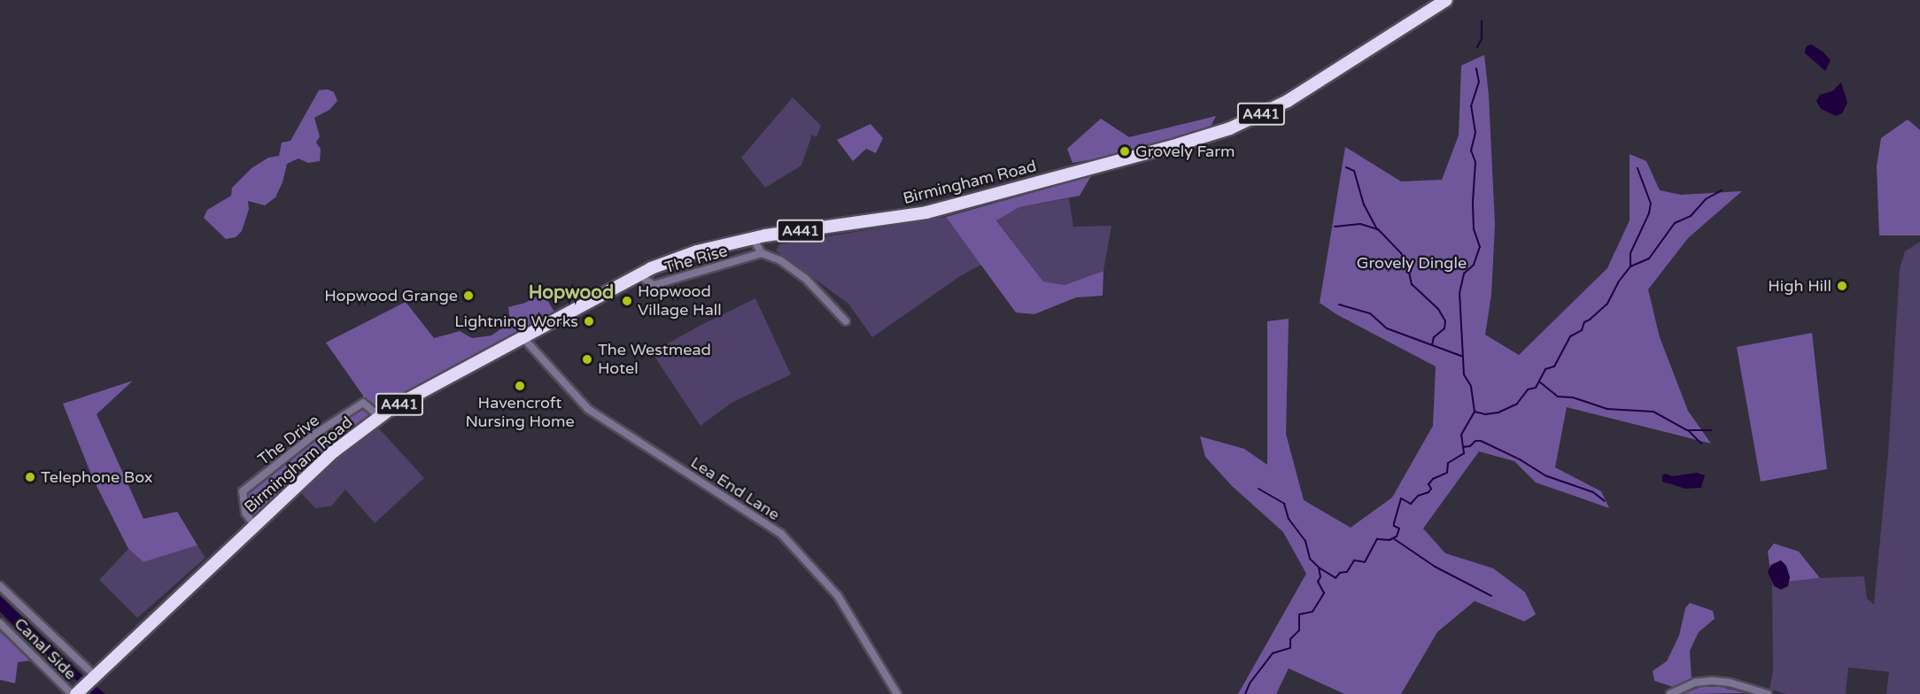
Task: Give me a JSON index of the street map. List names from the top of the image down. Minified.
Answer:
{"streets":{"highway":["A441","Birmingham Road"],"street":["The Rise","The Drive","Lea End Lane","Canal Side"]},"crossings":[["A441","Birmingham Road"],["A441","Canal Side"],["Birmingham Road","The Rise"],["Birmingham Road","The Drive"],["Birmingham Road","Lea End Lane"]],"districts":["Hopwood"],"parks":["Grovely Dingle"],"places":["Grovely Farm","High Hill","Hopwood Grange","Hopwood Village Hall","Lightning Works","The Westmead Hotel","Havencroft Nursing Home","Telephone Box"]}
